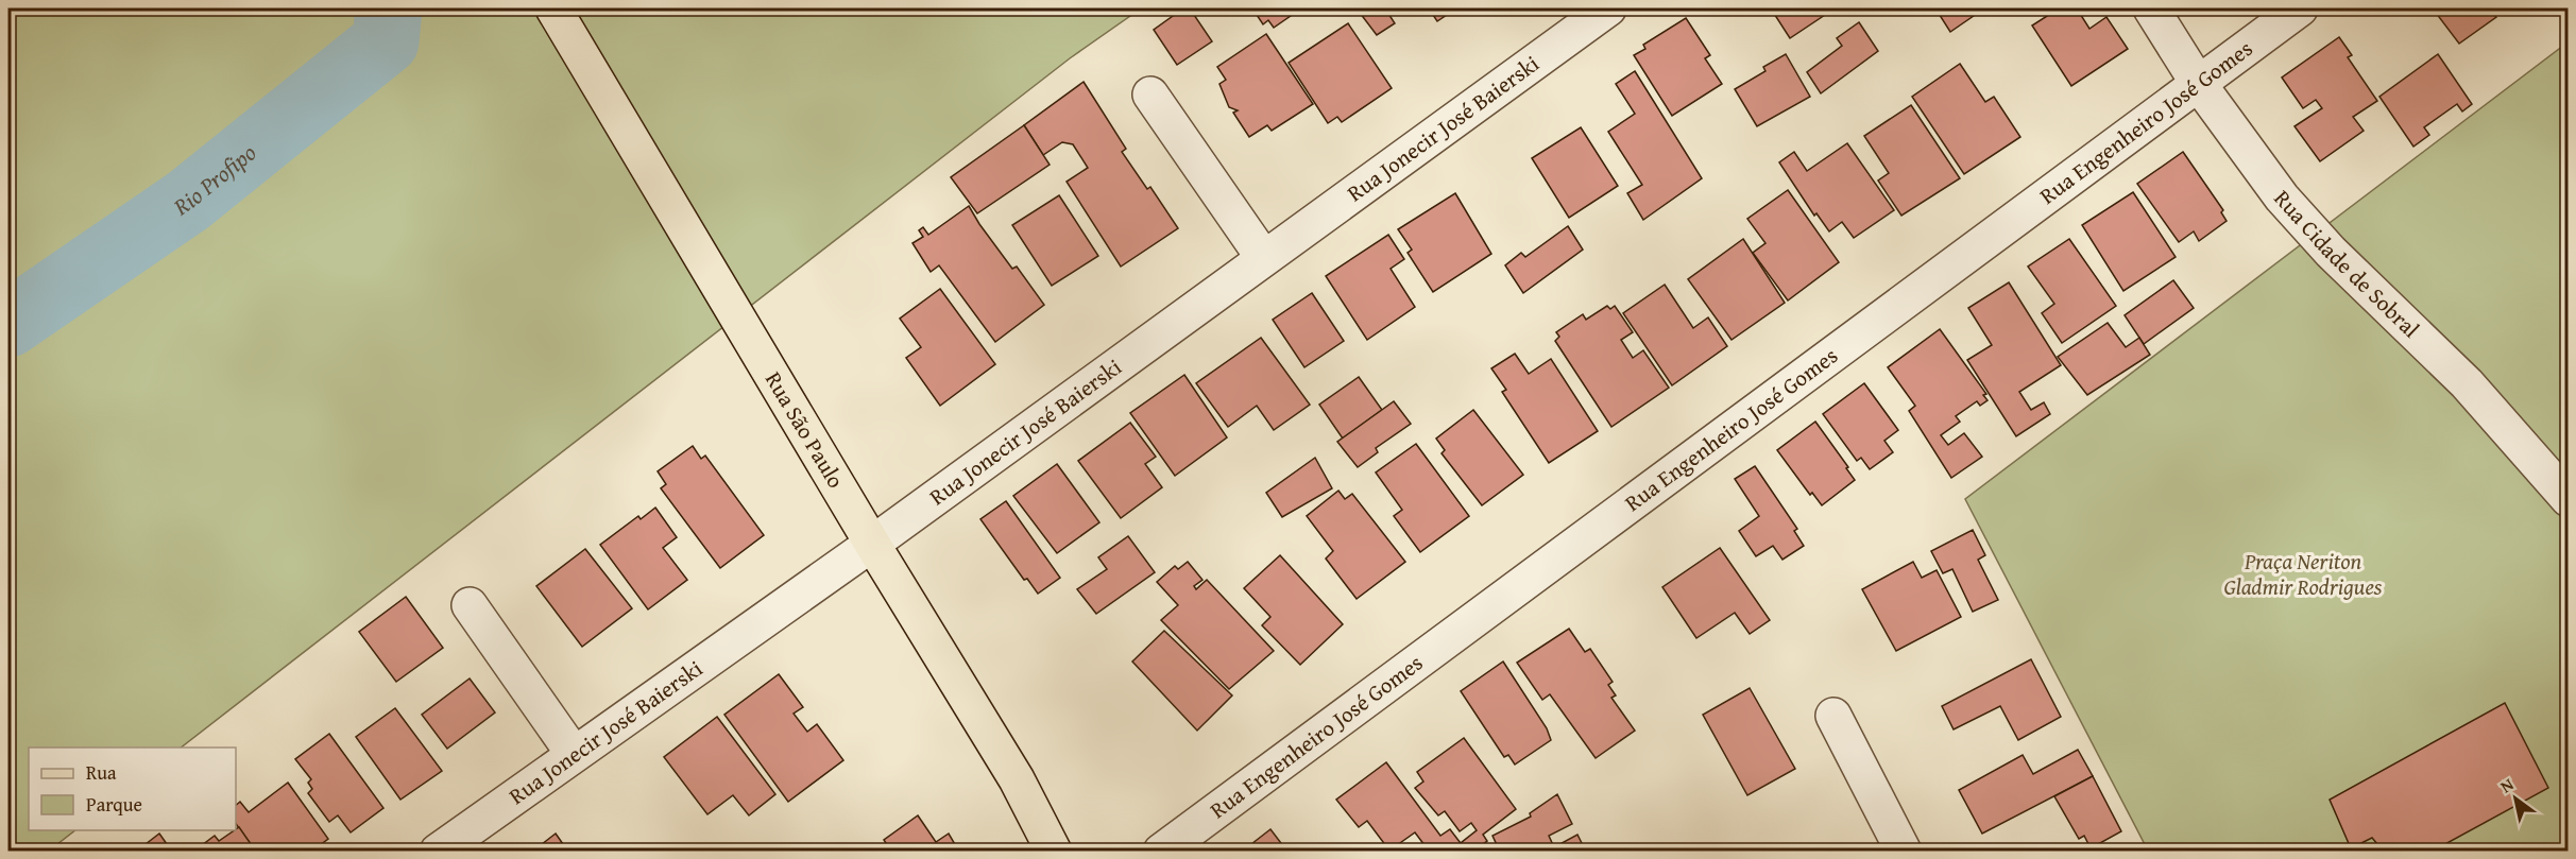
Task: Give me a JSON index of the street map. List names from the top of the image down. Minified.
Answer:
{"streets":{"main road":["Rua São Paulo"],"street":["Rua Engenheiro José Gomes","Rua Jonecir José Baierski","Rua Cidade de Sobral"]},"crossings":[["Rua Engenheiro José Gomes","Rua Cidade de Sobral"],["Rua Jonecir José Baierski","Rua São Paulo"]],"water":["Rio Profipo"],"parks":["Praça Neriton Gladmir Rodrigues"],"legend":["Rua","Parque"],"north":"top left"}
